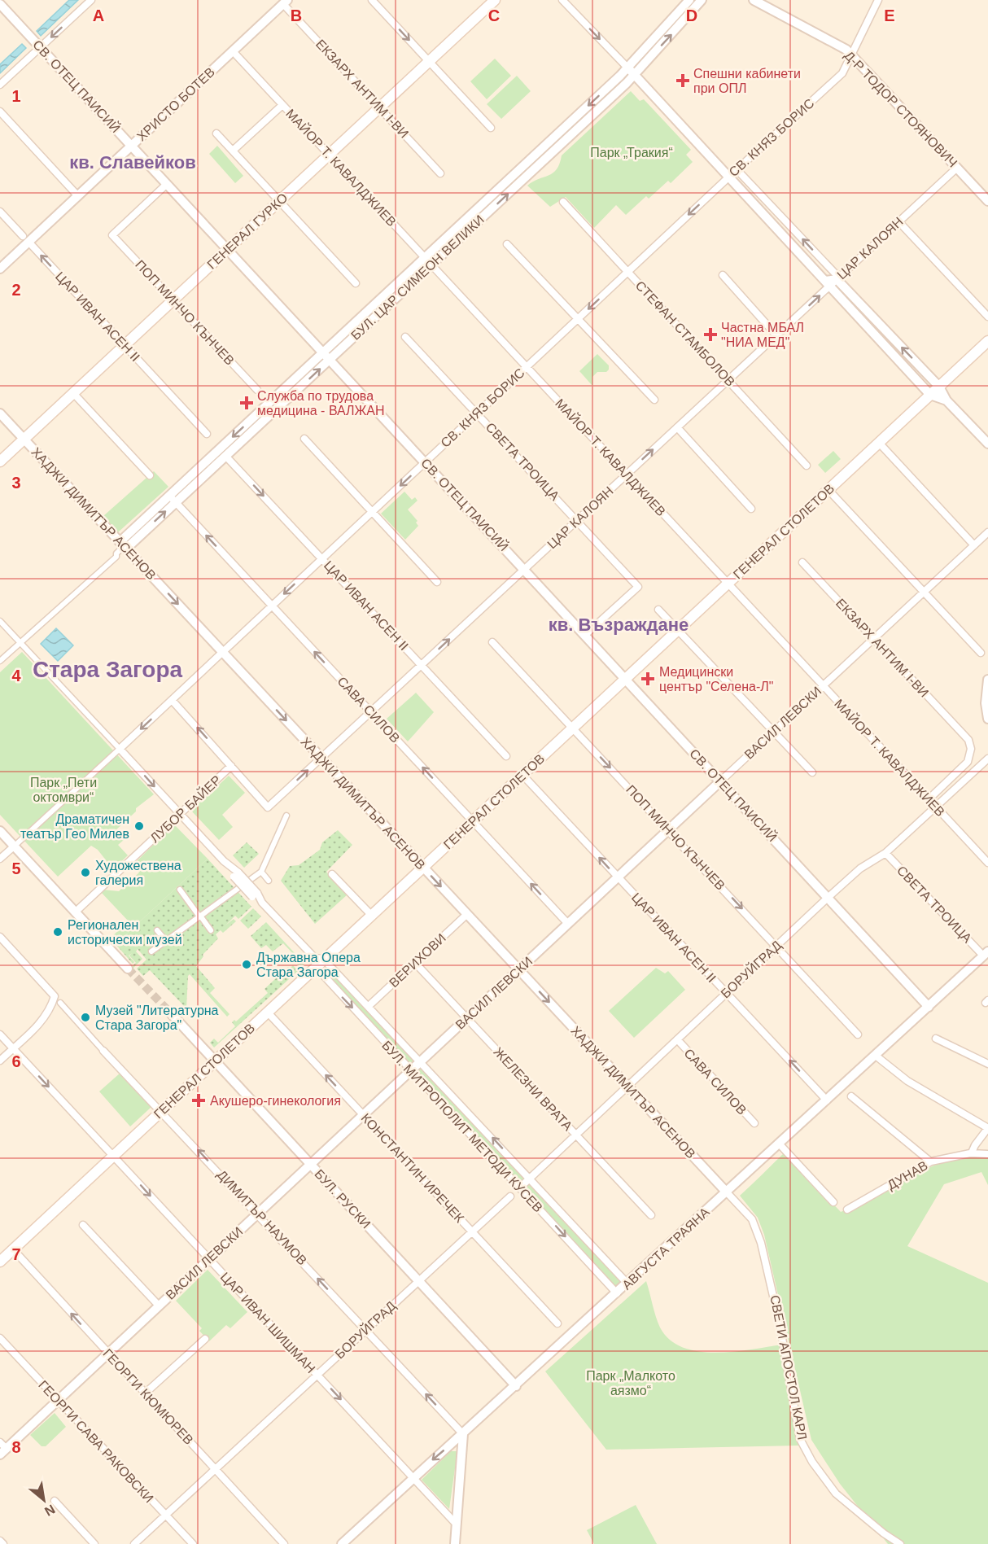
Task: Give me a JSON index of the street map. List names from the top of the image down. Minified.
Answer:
{"streets":{"main road":["ГЕНЕРАЛ ГУРКО","ГЕНЕРАЛ СТОЛЕТОВ"],"street":["СВ. ОТЕЦ ПАИСИЙ","ЕКЗАРХ АНТИМ I-ВИ","ХРИСТО БОТЕВ","Д-Р ТОДОР СТОЯНОВИЧ","СВ. КНЯЗ БОРИС","МАЙОР Т. КАВАЛДЖИЕВ","ЦАР КАЛОЯН","БУЛ. ЦАР СИМЕОН ВЕЛИКИ","ПОП МИНЧО КЪНЧЕВ","ЦАР ИВАН АСЕН II","СТЕФАН СТАМБОЛОВ","СВЕТА ТРОИЦА","ХАДЖИ ДИМИТЪР АСЕНОВ","САВА СИЛОВ","ВАСИЛ ЛЕВСКИ","ЛУБОР БАЙЕР","ВЕРИХОВИ","БОРУЙГРАД","ЖЕЛЕЗНИ ВРАТА","БУЛ. МИТРОПОЛИТ МЕТОДИ КУСЕВ","КОНСТАНТИН ИРЕЧЕК","ДУНАВ","БУЛ. РУСКИ","ДИМИТЪР НАУМОВ","АВГУСТА ТРАЯНА","ЦАР ИВАН ШИШМАН","СВЕТИ АПОСТОЛ КАРЛ","ГЕОРГИ КЮМЮРЕВ","ГЕОРГИ САВА РАКОВСКИ"]},"crossings":[["СВ. ОТЕЦ ПАИСИЙ","ХРИСТО БОТЕВ"],["СВ. ОТЕЦ ПАИСИЙ","СВ. КНЯЗ БОРИС"],["СВ. ОТЕЦ ПАИСИЙ","ГЕНЕРАЛ ГУРКО"],["СВ. ОТЕЦ ПАИСИЙ","ЦАР КАЛОЯН"],["СВ. ОТЕЦ ПАИСИЙ","БУЛ. ЦАР СИМЕОН ВЕЛИКИ"],["СВ. ОТЕЦ ПАИСИЙ","ПОП МИНЧО КЪНЧЕВ"],["СВ. ОТЕЦ ПАИСИЙ","СВЕТА ТРОИЦА"],["СВ. ОТЕЦ ПАИСИЙ","ГЕНЕРАЛ СТОЛЕТОВ"],["СВ. ОТЕЦ ПАИСИЙ","ВАСИЛ ЛЕВСКИ"],["СВ. ОТЕЦ ПАИСИЙ","БОРУЙГРАД"],["СВ. ОТЕЦ ПАИСИЙ","АВГУСТА ТРАЯНА"],["ЕКЗАРХ АНТИМ I-ВИ","ХРИСТО БОТЕВ"],["ЕКЗАРХ АНТИМ I-ВИ","МАЙОР Т. КАВАЛДЖИЕВ"],["ЕКЗАРХ АНТИМ I-ВИ","ГЕНЕРАЛ ГУРКО"],["ЕКЗАРХ АНТИМ I-ВИ","ВАСИЛ ЛЕВСКИ"],["ХРИСТО БОТЕВ","МАЙОР Т. КАВАЛДЖИЕВ"],["ХРИСТО БОТЕВ","ЦАР ИВАН АСЕН II"],["Д-Р ТОДОР СТОЯНОВИЧ","СВ. КНЯЗ БОРИС"],["Д-Р ТОДОР СТОЯНОВИЧ","ЦАР КАЛОЯН"],["СВ. КНЯЗ БОРИС","МАЙОР Т. КАВАЛДЖИЕВ"],["СВ. КНЯЗ БОРИС","ЦАР ИВАН АСЕН II"],["СВ. КНЯЗ БОРИС","СТЕФАН СТАМБОЛОВ"],["СВ. КНЯЗ БОРИС","СВЕТА ТРОИЦА"],["СВ. КНЯЗ БОРИС","ХАДЖИ ДИМИТЪР АСЕНОВ"],["СВ. КНЯЗ БОРИС","САВА СИЛОВ"],["СВ. КНЯЗ БОРИС","БУЛ. МИТРОПОЛИТ МЕТОДИ КУСЕВ"],["МАЙОР Т. КАВАЛДЖИЕВ","ГЕНЕРАЛ ГУРКО"],["МАЙОР Т. КАВАЛДЖИЕВ","ЦАР КАЛОЯН"],["МАЙОР Т. КАВАЛДЖИЕВ","БУЛ. ЦАР СИМЕОН ВЕЛИКИ"],["МАЙОР Т. КАВАЛДЖИЕВ","ГЕНЕРАЛ СТОЛЕТОВ"],["МАЙОР Т. КАВАЛДЖИЕВ","ВАСИЛ ЛЕВСКИ"],["МАЙОР Т. КАВАЛДЖИЕВ","БОРУЙГРАД"],["ГЕНЕРАЛ ГУРКО","ПОП МИНЧО КЪНЧЕВ"],["ГЕНЕРАЛ ГУРКО","ЦАР ИВАН АСЕН II"],["ГЕНЕРАЛ ГУРКО","ХАДЖИ ДИМИТЪР АСЕНОВ"],["ЦАР КАЛОЯН","ЦАР ИВАН АСЕН II"],["ЦАР КАЛОЯН","СТЕФАН СТАМБОЛОВ"],["ЦАР КАЛОЯН","СВЕТА ТРОИЦА"],["ЦАР КАЛОЯН","ХАДЖИ ДИМИТЪР АСЕНОВ"],["ЦАР КАЛОЯН","САВА СИЛОВ"],["ЦАР КАЛОЯН","ЛУБОР БАЙЕР"],["БУЛ. ЦАР СИМЕОН ВЕЛИКИ","ЦАР ИВАН АСЕН II"],["БУЛ. ЦАР СИМЕОН ВЕЛИКИ","ХАДЖИ ДИМИТЪР АСЕНОВ"],["БУЛ. ЦАР СИМЕОН ВЕЛИКИ","САВА СИЛОВ"],["БУЛ. ЦАР СИМЕОН ВЕЛИКИ","БУЛ. МИТРОПОЛИТ МЕТОДИ КУСЕВ"],["ПОП МИНЧО КЪНЧЕВ","ГЕНЕРАЛ СТОЛЕТОВ"],["ПОП МИНЧО КЪНЧЕВ","ВАСИЛ ЛЕВСКИ"],["ПОП МИНЧО КЪНЧЕВ","БОРУЙГРАД"],["ЦАР ИВАН АСЕН II","ГЕНЕРАЛ СТОЛЕТОВ"],["ЦАР ИВАН АСЕН II","ВАСИЛ ЛЕВСКИ"],["ЦАР ИВАН АСЕН II","БОРУЙГРАД"],["ЦАР ИВАН АСЕН II","АВГУСТА ТРАЯНА"],["СВЕТА ТРОИЦА","БОРУЙГРАД"],["СВЕТА ТРОИЦА","АВГУСТА ТРАЯНА"],["ХАДЖИ ДИМИТЪР АСЕНОВ","ГЕНЕРАЛ СТОЛЕТОВ"],["ХАДЖИ ДИМИТЪР АСЕНОВ","ВАСИЛ ЛЕВСКИ"],["ХАДЖИ ДИМИТЪР АСЕНОВ","ВЕРИХОВИ"],["ХАДЖИ ДИМИТЪР АСЕНОВ","БОРУЙГРАД"],["ХАДЖИ ДИМИТЪР АСЕНОВ","АВГУСТА ТРАЯНА"],["ХАДЖИ ДИМИТЪР АСЕНОВ","СВЕТИ АПОСТОЛ КАРЛ"],["ГЕНЕРАЛ СТОЛЕТОВ","САВА СИЛОВ"],["ГЕНЕРАЛ СТОЛЕТОВ","БУЛ. МИТРОПОЛИТ МЕТОДИ КУСЕВ"],["ГЕНЕРАЛ СТОЛЕТОВ","КОНСТАНТИН ИРЕЧЕК"],["ГЕНЕРАЛ СТОЛЕТОВ","БУЛ. РУСКИ"],["ГЕНЕРАЛ СТОЛЕТОВ","ДИМИТЪР НАУМОВ"],["ГЕНЕРАЛ СТОЛЕТОВ","ЦАР ИВАН ШИШМАН"],["ГЕНЕРАЛ СТОЛЕТОВ","ГЕОРГИ КЮМЮРЕВ"],["САВА СИЛОВ","ВАСИЛ ЛЕВСКИ"],["САВА СИЛОВ","БОРУЙГРАД"],["ВАСИЛ ЛЕВСКИ","ЖЕЛЕЗНИ ВРАТА"],["ВАСИЛ ЛЕВСКИ","БУЛ. МИТРОПОЛИТ МЕТОДИ КУСЕВ"],["ВАСИЛ ЛЕВСКИ","КОНСТАНТИН ИРЕЧЕК"],["ВАСИЛ ЛЕВСКИ","БУЛ. РУСКИ"],["ВАСИЛ ЛЕВСКИ","ДИМИТЪР НАУМОВ"],["ВАСИЛ ЛЕВСКИ","ЦАР ИВАН ШИШМАН"],["ВАСИЛ ЛЕВСКИ","ГЕОРГИ КЮМЮРЕВ"],["ВАСИЛ ЛЕВСКИ","ГЕОРГИ САВА РАКОВСКИ"],["ЛУБОР БАЙЕР","БУЛ. МИТРОПОЛИТ МЕТОДИ КУСЕВ"],["ВЕРИХОВИ","ЖЕЛЕЗНИ ВРАТА"],["ВЕРИХОВИ","БУЛ. МИТРОПОЛИТ МЕТОДИ КУСЕВ"],["БОРУЙГРАД","ЖЕЛЕЗНИ ВРАТА"],["БОРУЙГРАД","БУЛ. МИТРОПОЛИТ МЕТОДИ КУСЕВ"],["БОРУЙГРАД","КОНСТАНТИН ИРЕЧЕК"],["БОРУЙГРАД","БУЛ. РУСКИ"],["БОРУЙГРАД","ДИМИТЪР НАУМОВ"],["БОРУЙГРАД","ЦАР ИВАН ШИШМАН"],["БОРУЙГРАД","ГЕОРГИ КЮМЮРЕВ"],["БОРУЙГРАД","ГЕОРГИ САВА РАКОВСКИ"],["БУЛ. МИТРОПОЛИТ МЕТОДИ КУСЕВ","АВГУСТА ТРАЯНА"],["БУЛ. РУСКИ","АВГУСТА ТРАЯНА"],["ДИМИТЪР НАУМОВ","АВГУСТА ТРАЯНА"],["АВГУСТА ТРАЯНА","ЦАР ИВАН ШИШМАН"],["АВГУСТА ТРАЯНА","СВЕТИ АПОСТОЛ КАРЛ"]],"one_way":["ЦАР КАЛОЯН","ПОП МИНЧО КЪНЧЕВ","ХАДЖИ ДИМИТЪР АСЕНОВ","САВА СИЛОВ","ДИМИТЪР НАУМОВ","ЦАР ИВАН ШИШМАН","ГЕОРГИ КЮМЮРЕВ"],"districts":["кв. Славейков","кв. Възраждане","Стара Загора"],"parks":["Парк „Тракия“","Парк „Пети октомври“","Парк „Малкото аязмо“"],"places":{"health":["Спешни кабинети при ОПЛ","Частна МБАЛ \"НИА МЕД\"","Служба по трудова медицина - ВАЛЖАН","Медицински център \"Селена-Л\"","Акушеро-гинекология"],"other":["Драматичен театър Гео Милев","Художествена галерия","Регионален исторически музей","Държавна Опера Стара Загора","Музей \"Литературна Стара Загора\""]},"north":"bottom right","grid":{"columns":["A","B","C","D","E"],"rows":["1","2","3","4","5","6","7","8"]}}
